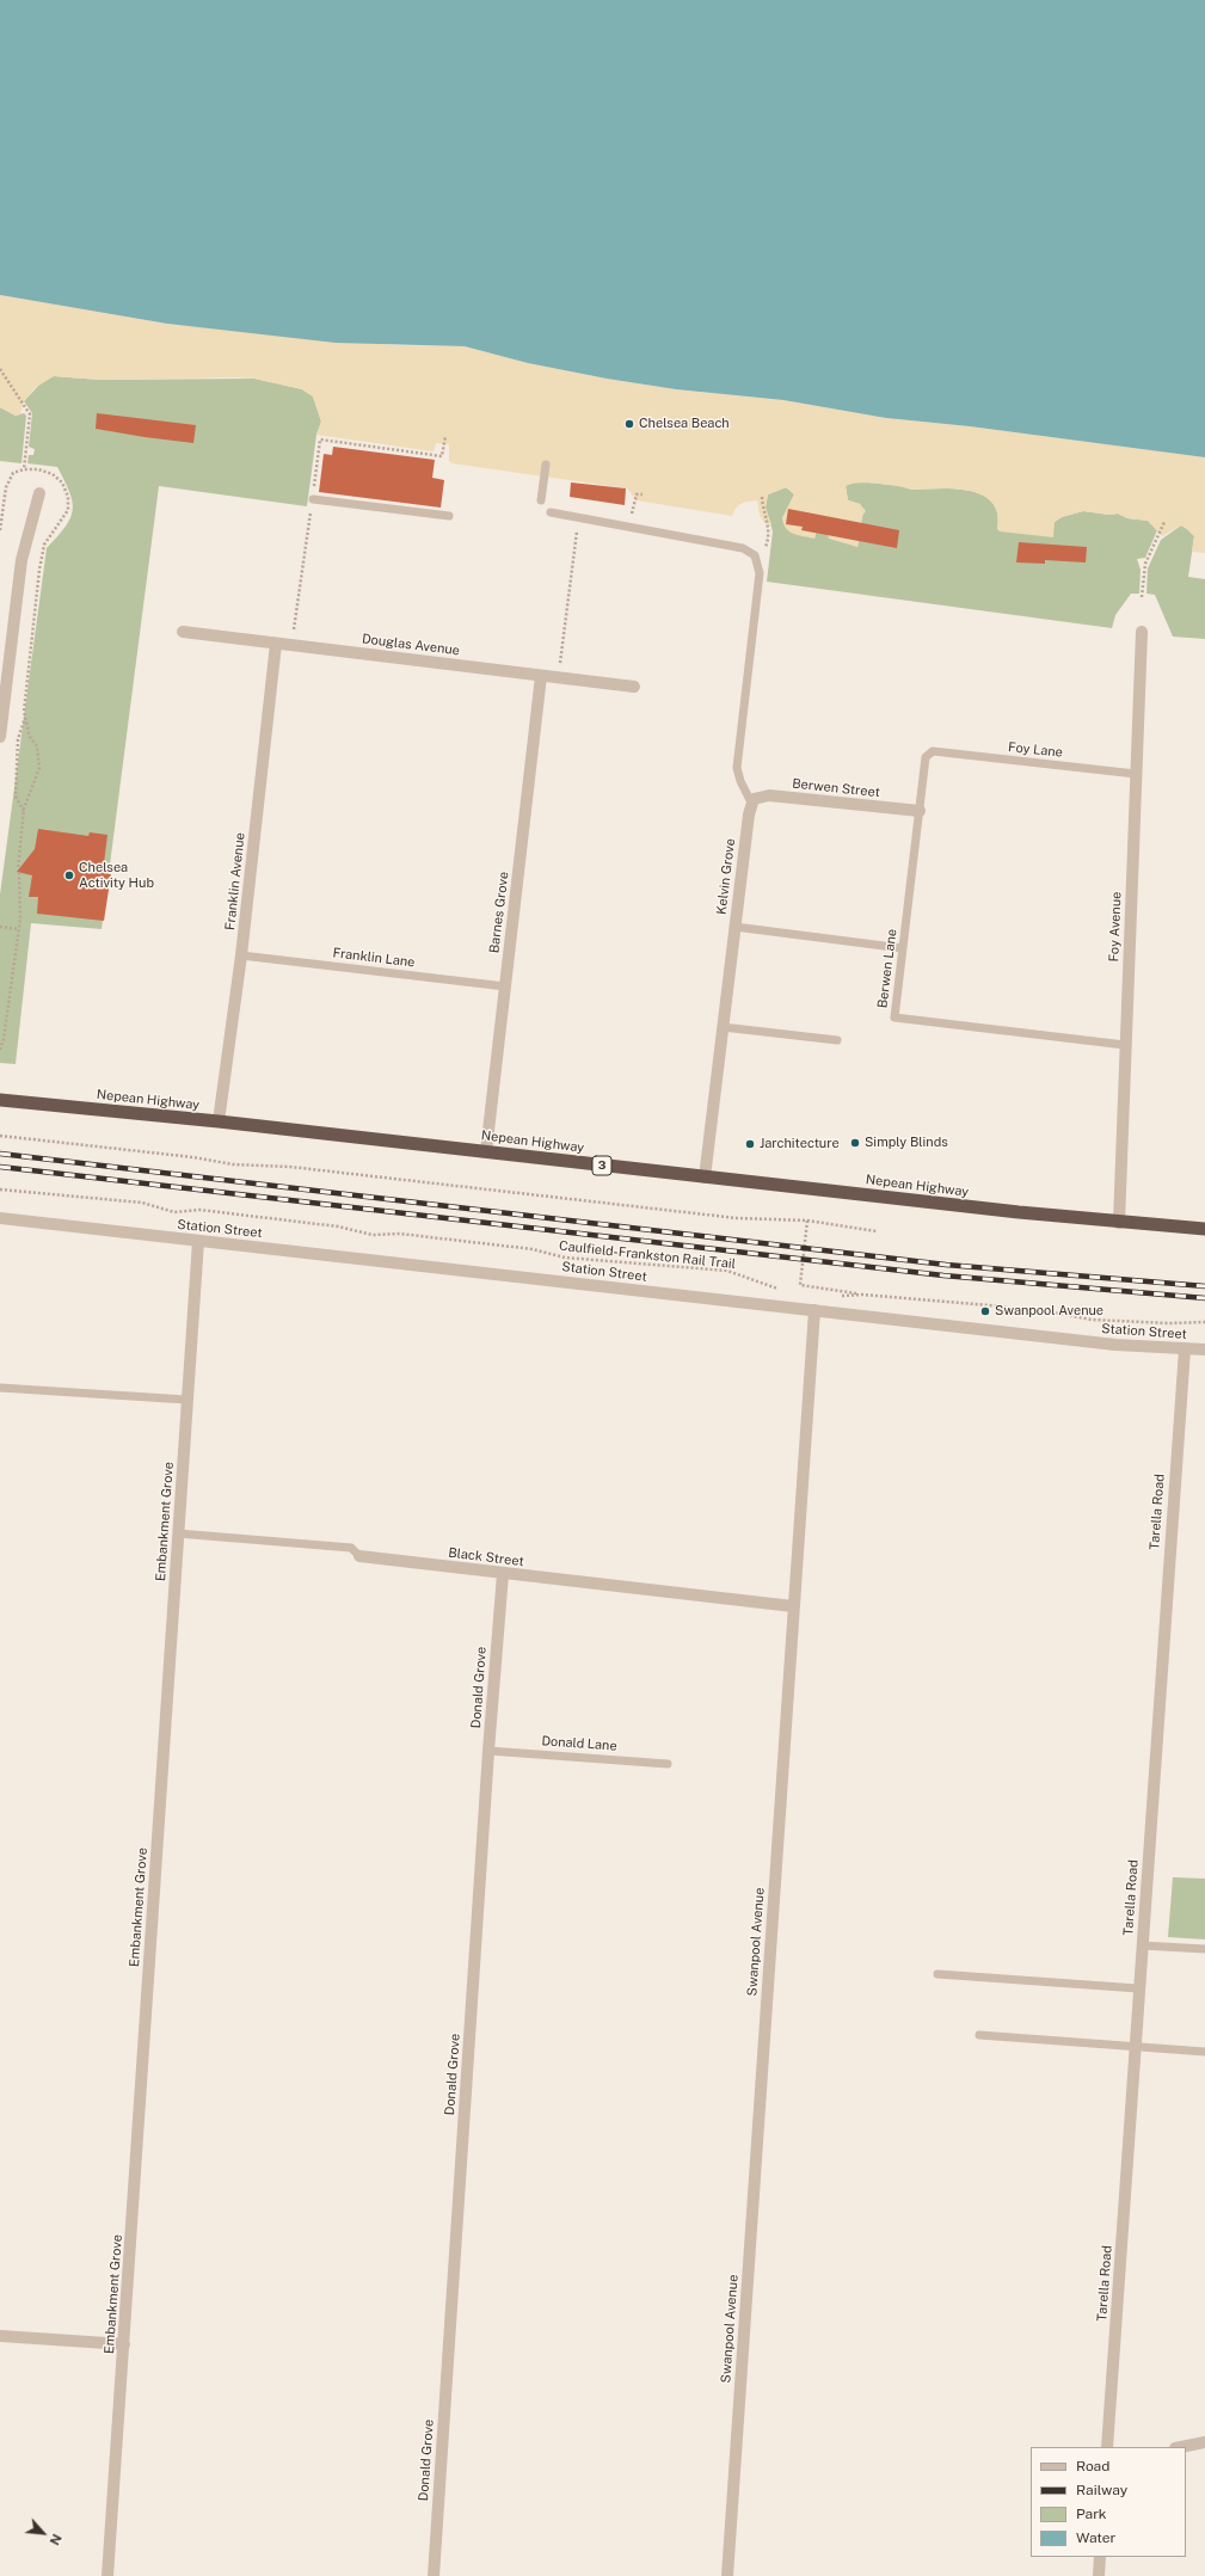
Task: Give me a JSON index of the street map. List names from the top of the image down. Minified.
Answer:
{"streets":{"highway":["Nepean Highway","3"],"street":["Douglas Avenue","Berwen Street","Kelvin Grove","Franklin Avenue","Barnes Grove","Foy Avenue","Station Street","Tarella Road","Embankment Grove","Black Street","Donald Grove","Swanpool Avenue"],"lane":["Foy Lane","Franklin Lane","Berwen Lane","Donald Lane"],"path":["Caulfield-Frankston Rail Trail"]},"crossings":[["Douglas Avenue","Franklin Avenue"],["Douglas Avenue","Barnes Grove"],["Foy Lane","Foy Avenue"],["Foy Lane","Berwen Lane"],["Berwen Street","Kelvin Grove"],["Berwen Street","Berwen Lane"],["Kelvin Grove","Nepean Highway"],["Franklin Avenue","Franklin Lane"],["Franklin Avenue","Nepean Highway"],["Barnes Grove","Franklin Lane"],["Barnes Grove","Nepean Highway"],["Foy Avenue","Berwen Lane"],["Foy Avenue","Nepean Highway"],["Station Street","Tarella Road"],["Station Street","Embankment Grove"],["Station Street","Swanpool Avenue"],["Embankment Grove","Black Street"],["Black Street","Donald Grove"],["Black Street","Swanpool Avenue"],["Donald Grove","Donald Lane"]],"places":["Chelsea Beach","Chelsea Activity Hub","Simply Blinds","Jarchitecture","Swanpool Avenue"],"legend":["Road","Railway","Park","Water"],"north":"bottom right"}
